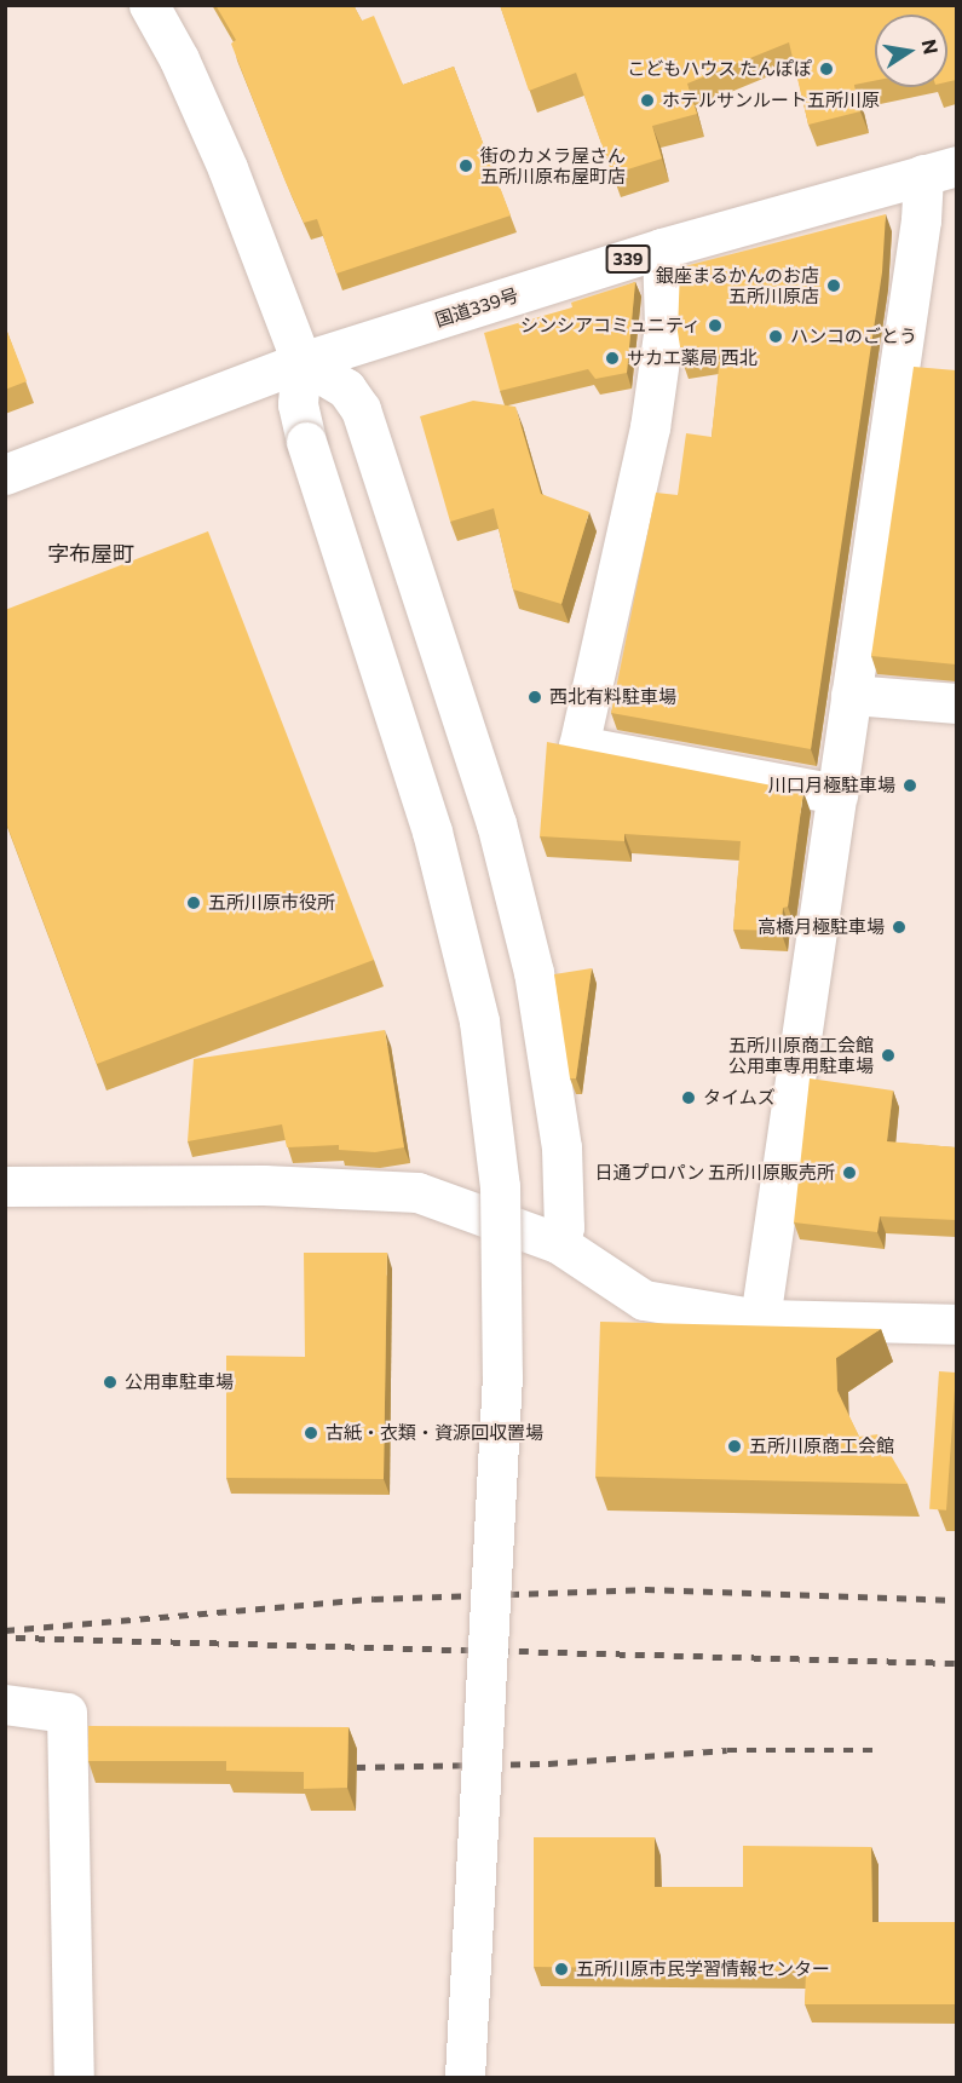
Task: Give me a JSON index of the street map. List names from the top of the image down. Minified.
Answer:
{"streets":{"main road":["339","国道339号"]},"districts":["字布屋町"],"places":["こどもハウス たんぽぽ","ホテルサンルート五所川原","街のカメラ屋さん 五所川原布屋町店","銀座まるかんのお店 五所川原店","シンシアコミュニティ","ハンコのごとう","サカエ薬局 西北","西北有料駐車場","川口月極駐車場","五所川原市役所","高橋月極駐車場","五所川原商工会館 公用車専用駐車場","タイムズ","日通プロパン 五所川原販売所","公用車駐車場","古紙・衣類・資源回収置場","五所川原商工会館","五所川原市民学習情報センター"],"north":"right"}
